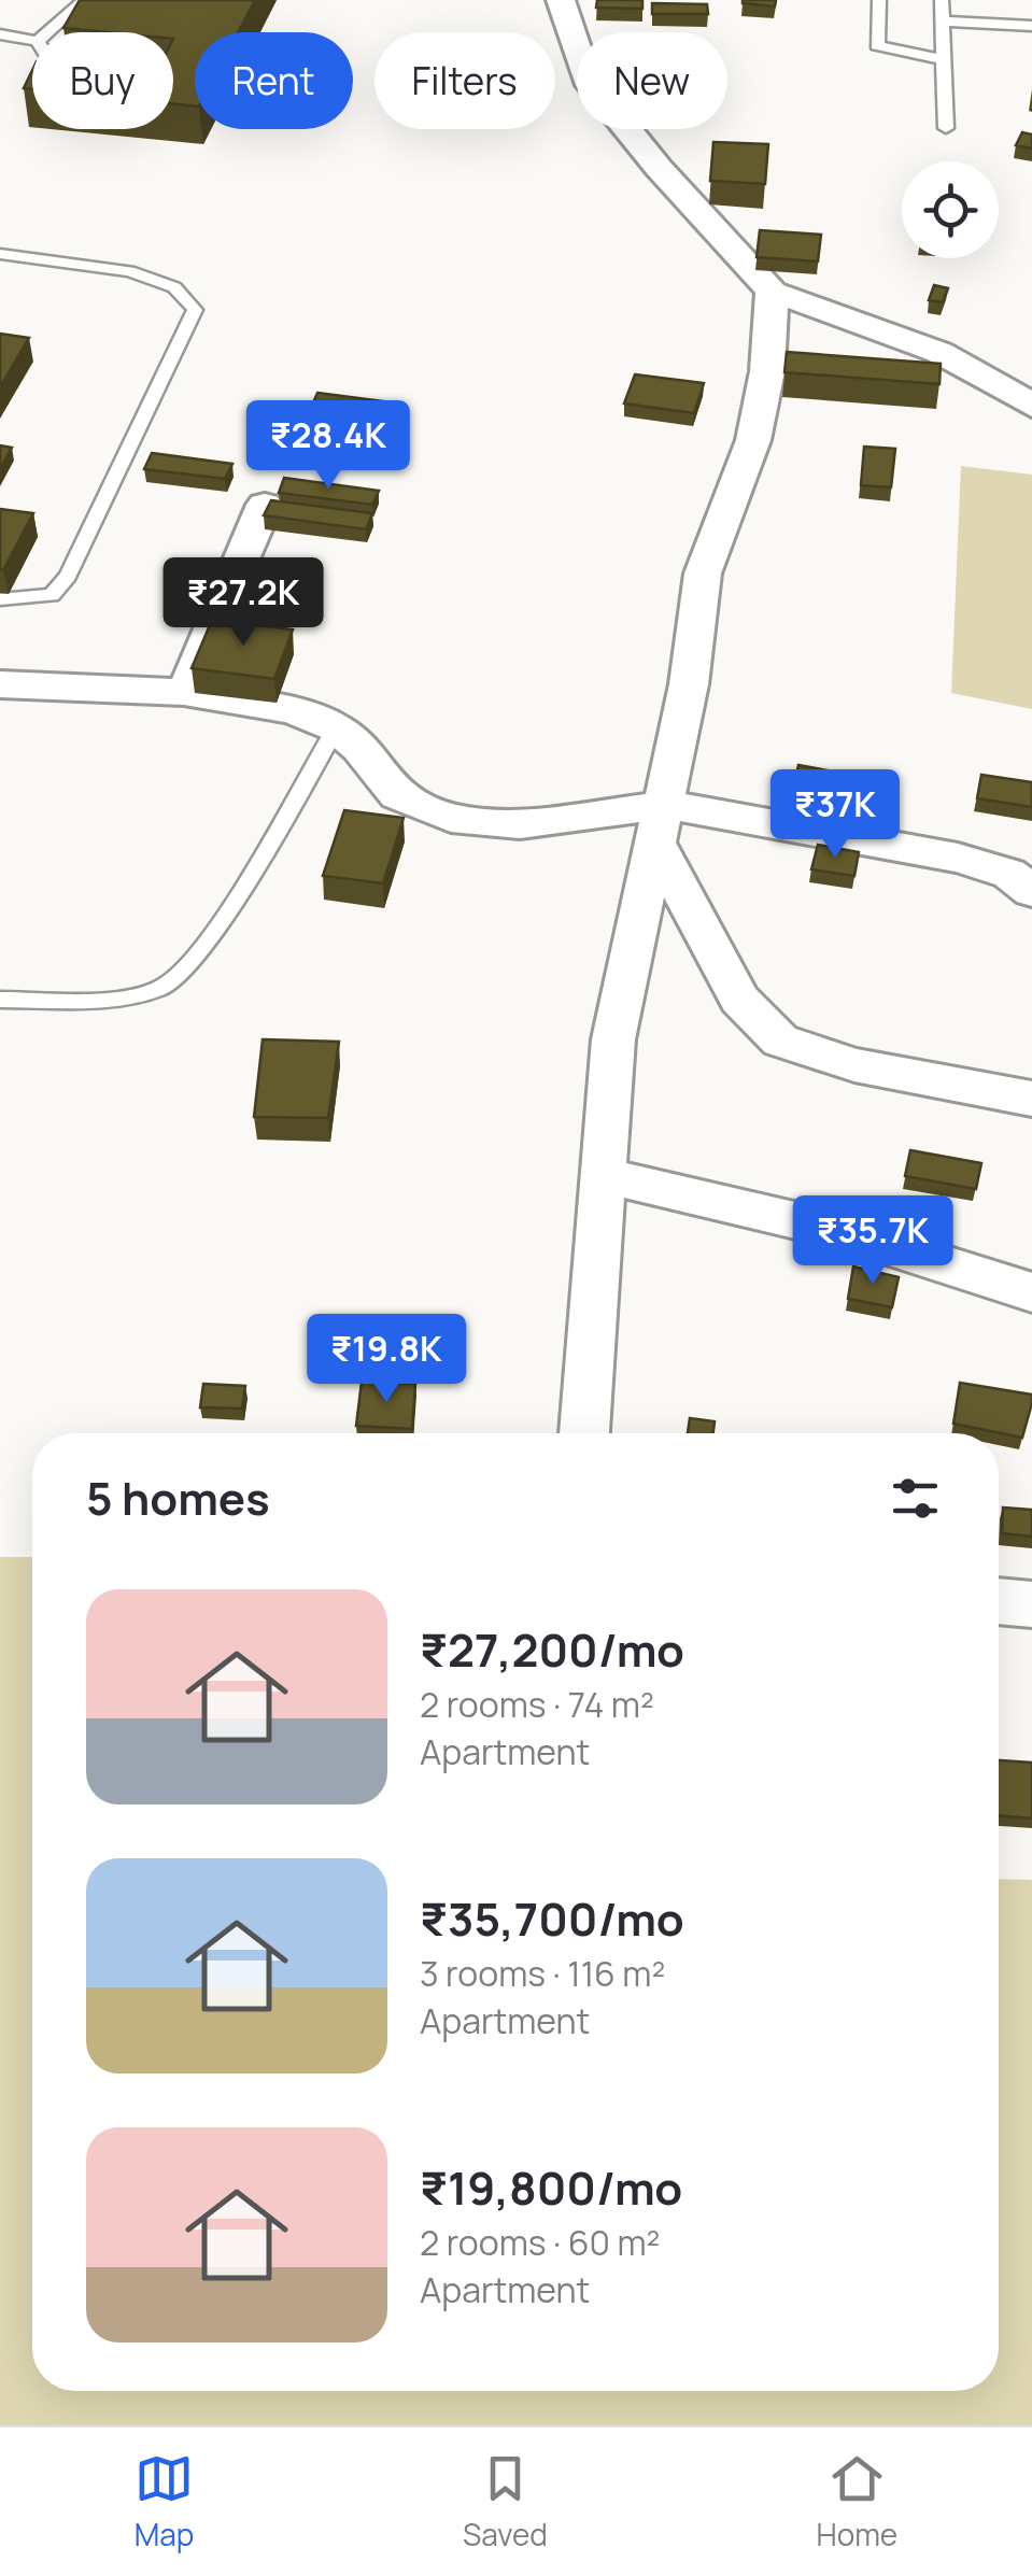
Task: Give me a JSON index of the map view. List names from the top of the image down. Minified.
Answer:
{"page":{"chip":["Buy","Rent","Filters","New"],"price":["₹28.4K","₹27.2K","₹37K","₹35.7K","₹19.8K"],"heading":"5 homes","list":[{"name":"₹27,200/mo","note":"2 rooms · 74 m² · Apartment"},{"name":"₹35,700/mo","note":"3 rooms · 116 m² · Apartment"},{"name":"₹19,800/mo","note":"2 rooms · 60 m² · Apartment"}],"tabs":["Map","Saved","Home"]}}
